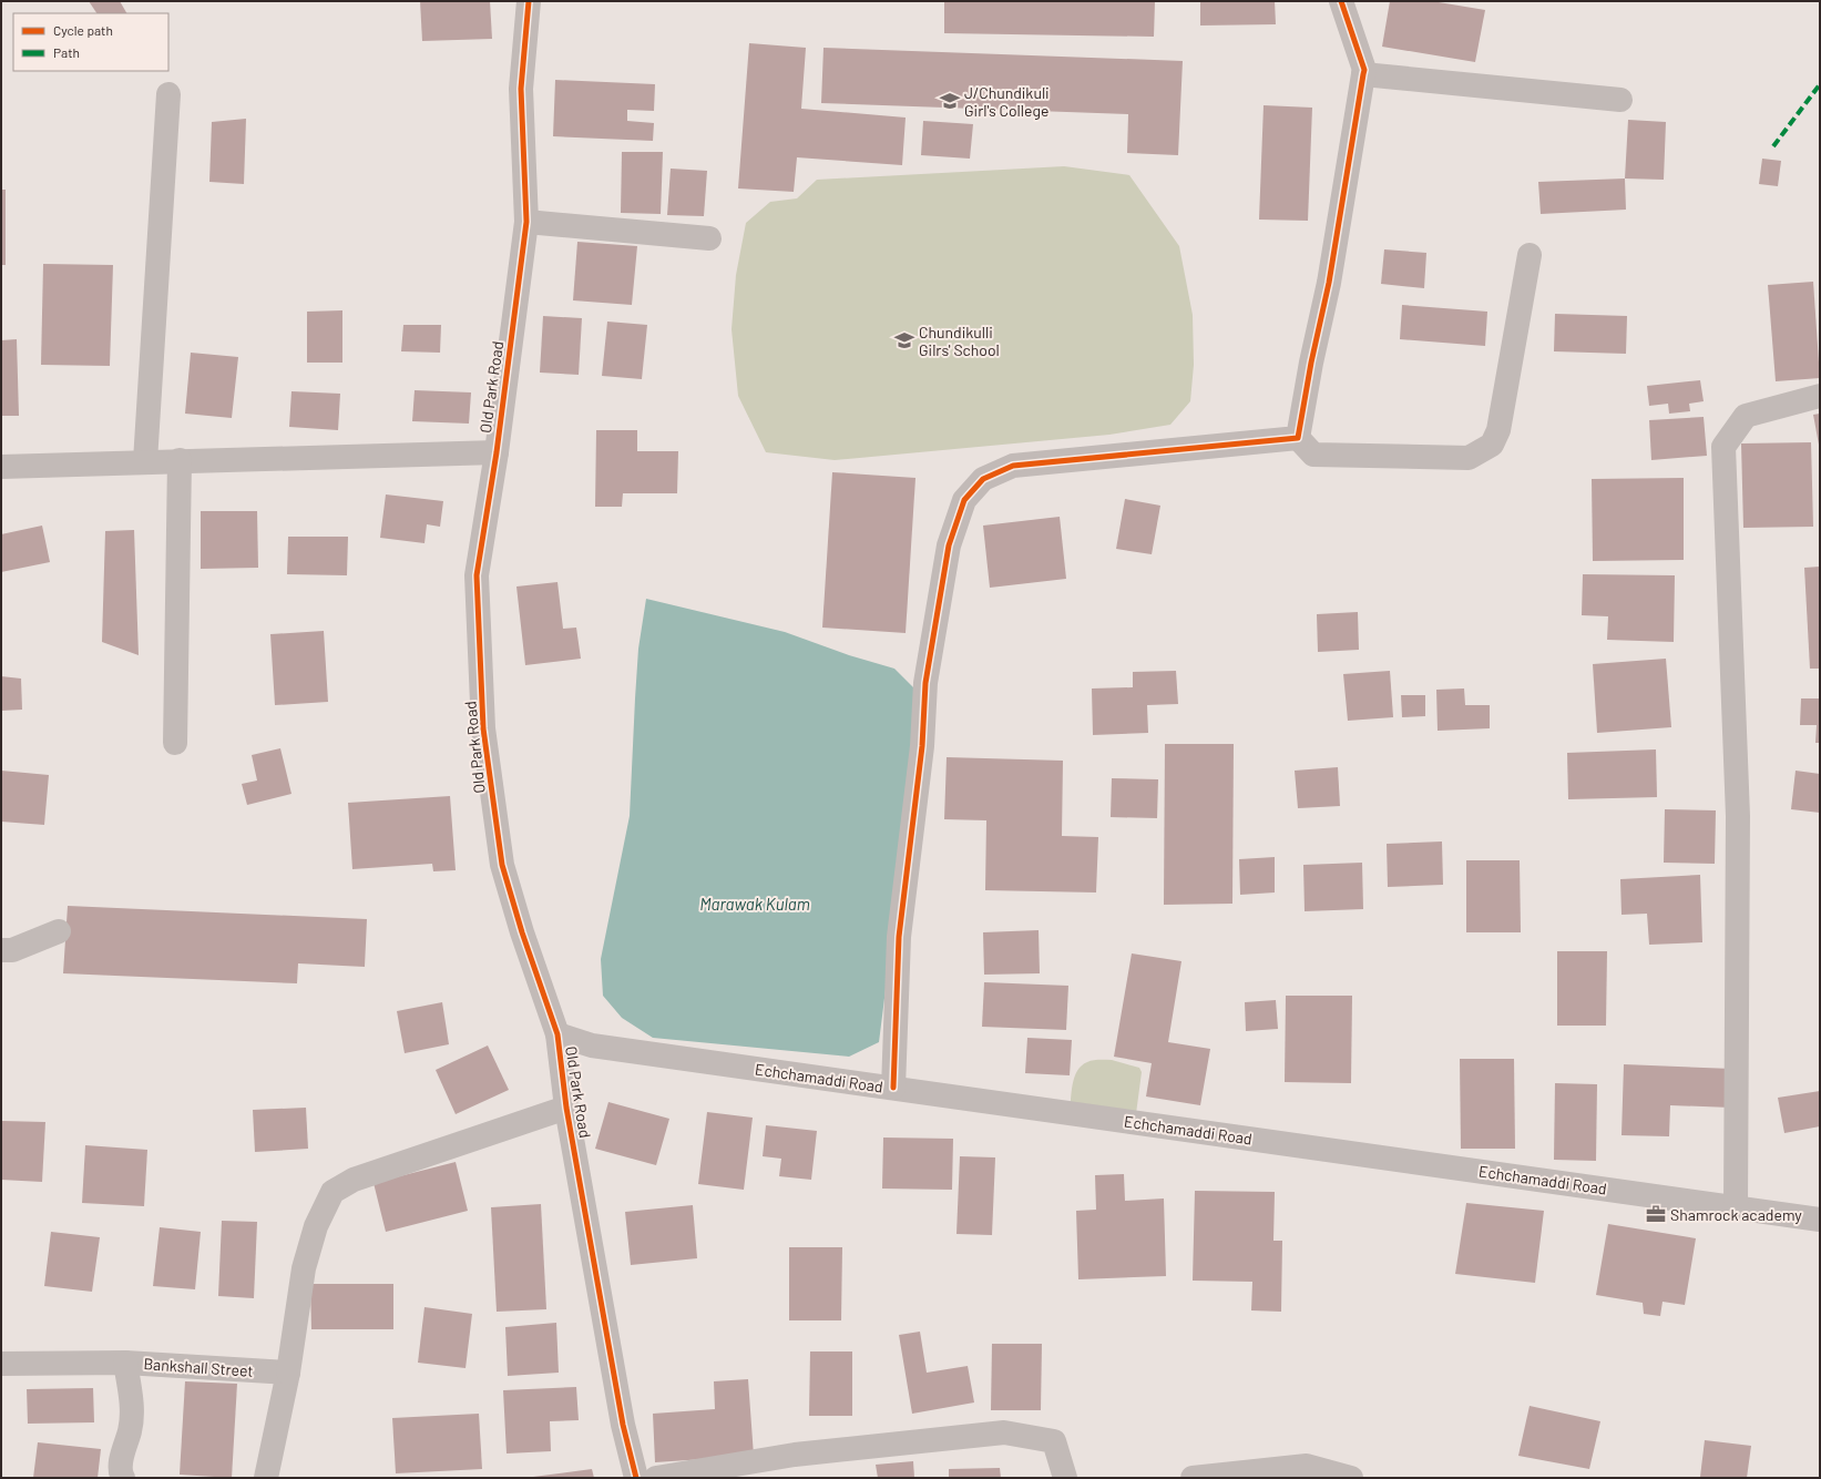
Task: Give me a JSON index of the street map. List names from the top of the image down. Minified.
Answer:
{"streets":{"street":["Old Park Road","Echchamaddi Road","Bankshall Street"]},"crossings":[["Old Park Road","Echchamaddi Road"]],"water":["Marawak Kulam"],"places":{"school or university":["J/Chundikuli Girl's College","Chundikulli Gilrs' School"],"office":["Shamrock academy"]},"legend":["Cycle path","Path"]}
